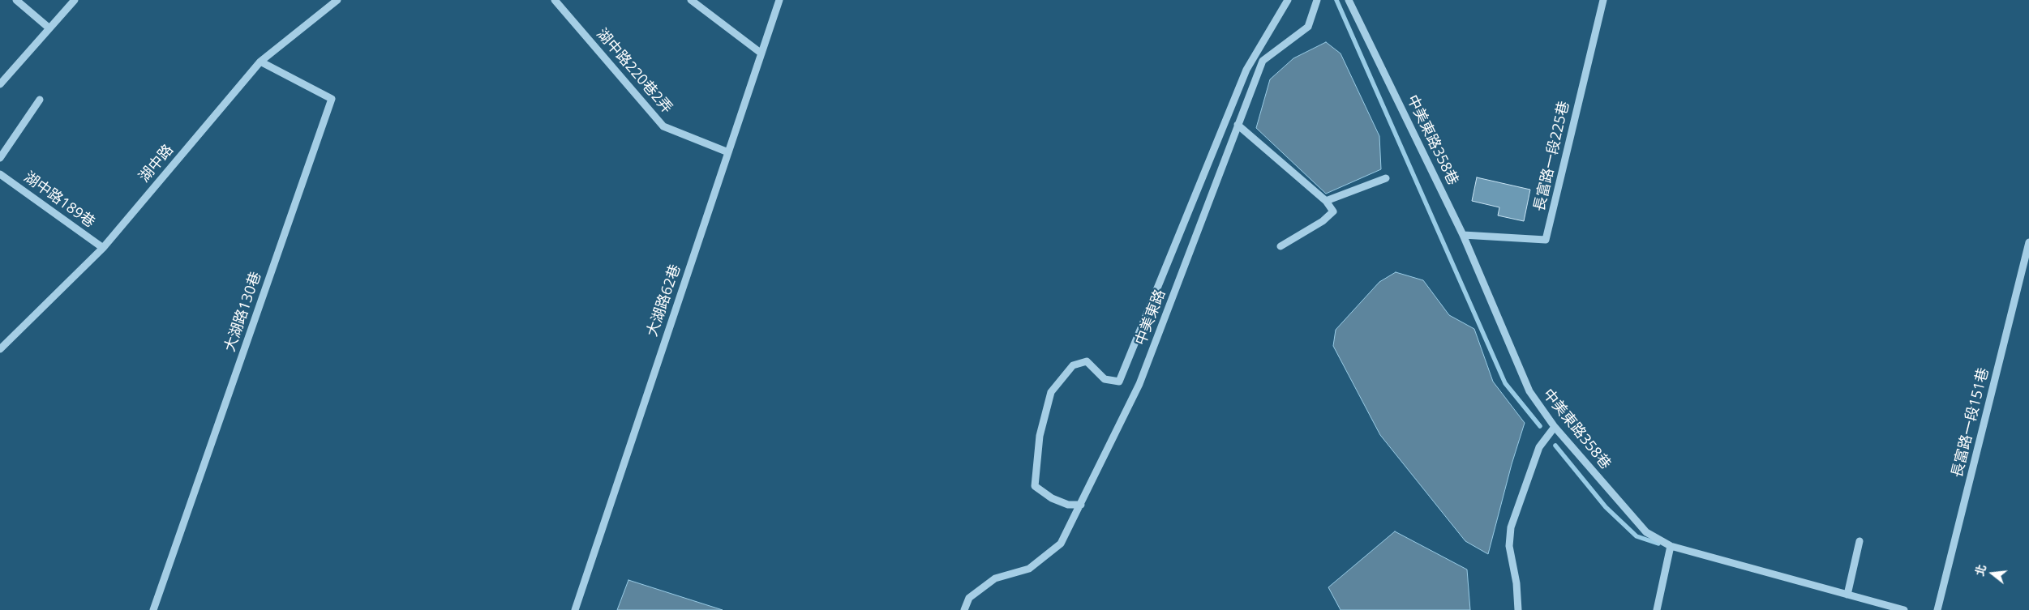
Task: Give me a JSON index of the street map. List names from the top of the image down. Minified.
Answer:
{"streets":{"street":["湖中路220巷2弄","中美東路358巷","長富路一段225巷","湖中路","湖中路189巷","大湖路62巷","大湖路130巷","中美東路","長富路一段151巷"]},"crossings":[["湖中路220巷2弄","大湖路62巷"],["中美東路358巷","長富路一段225巷"],["湖中路","湖中路189巷"],["湖中路","大湖路130巷"]],"north":"left"}
